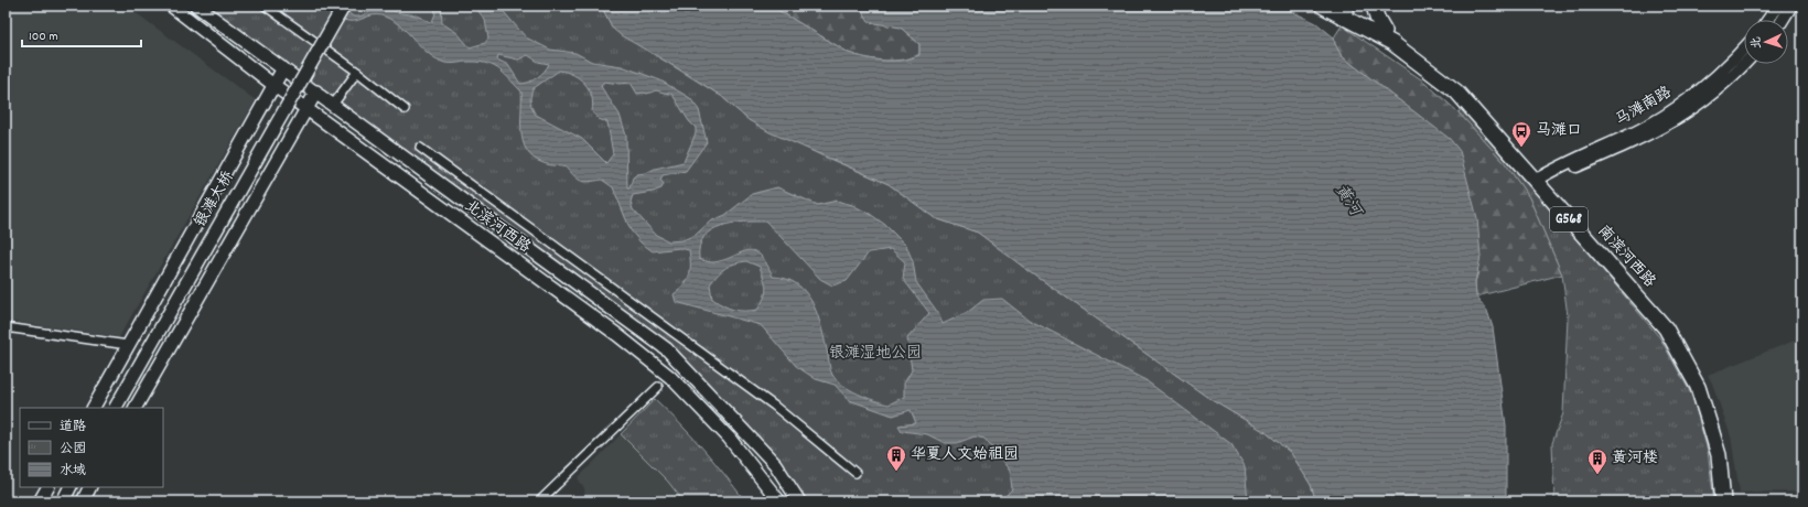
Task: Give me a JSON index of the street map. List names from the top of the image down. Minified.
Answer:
{"streets":{"highway":["G568","南滨河西路"],"main road":["马滩南路","银滩大桥","北滨河西路"]},"crossings":[["马滩南路","南滨河西路"]],"water":["黄河"],"parks":["银滩湿地公园"],"places":{"bus stop":["马滩口"],"building":["华夏人文始祖园","黄河楼"]},"legend":["道路","公园","水域"],"scale_bar":"100 m","north":"left"}
